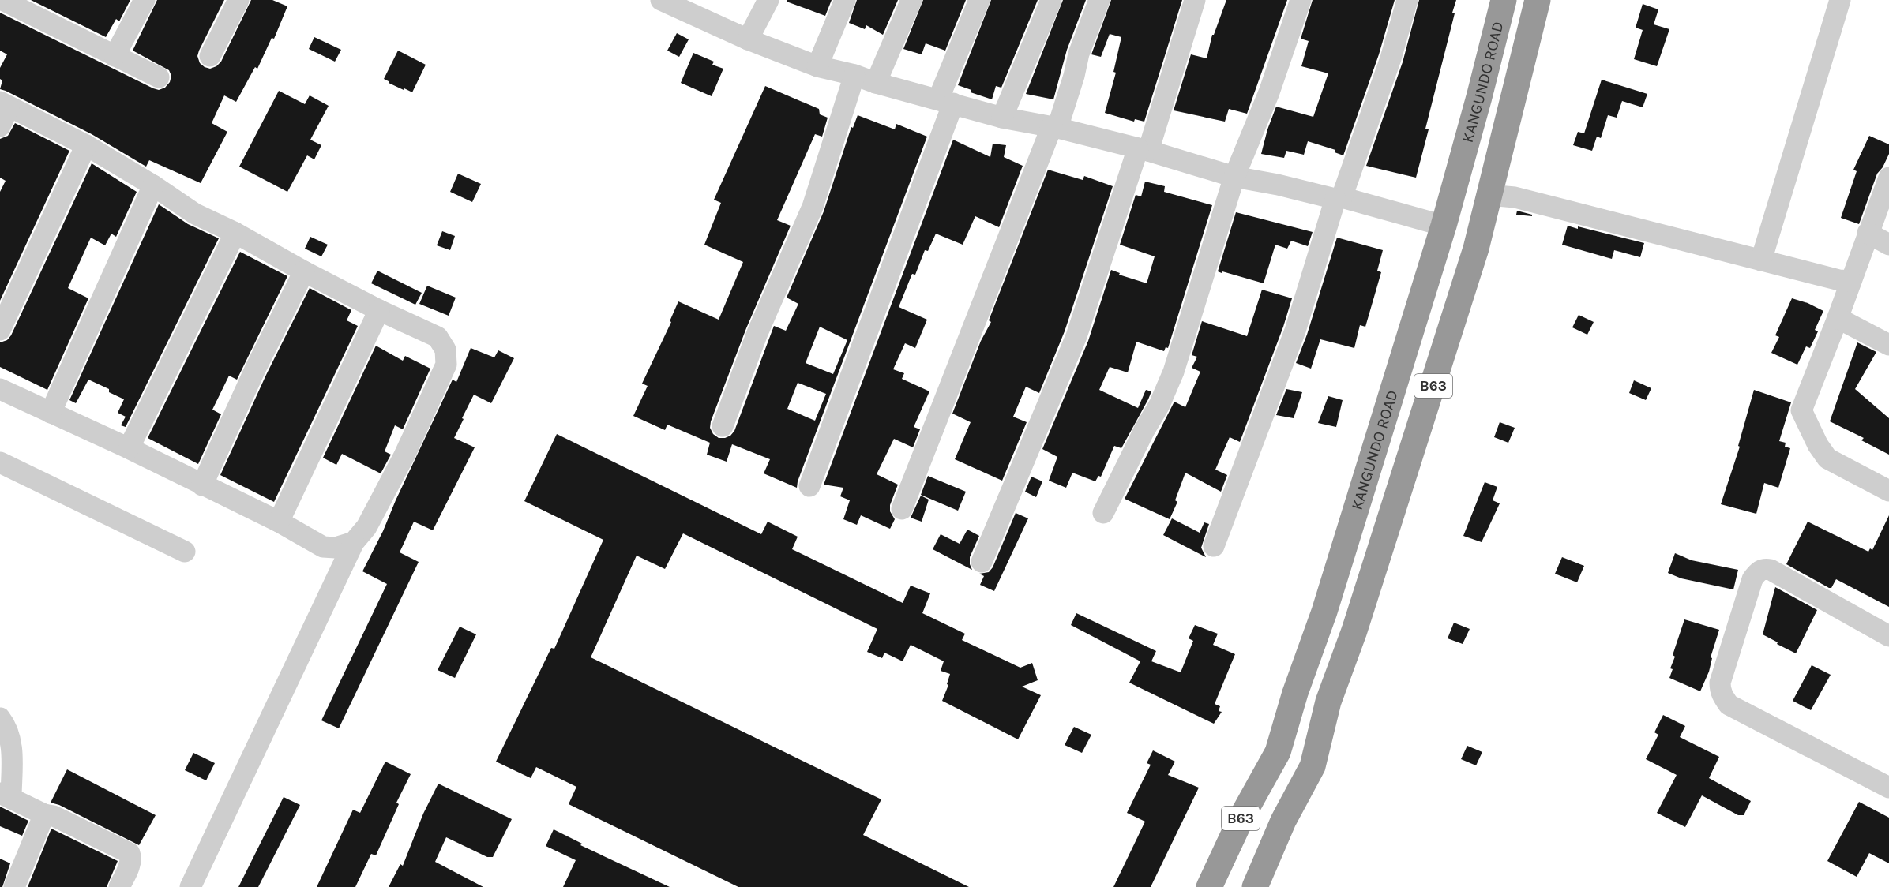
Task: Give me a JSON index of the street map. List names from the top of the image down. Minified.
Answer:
{"streets":{"highway":["KANGUNDO ROAD","B63"]}}
